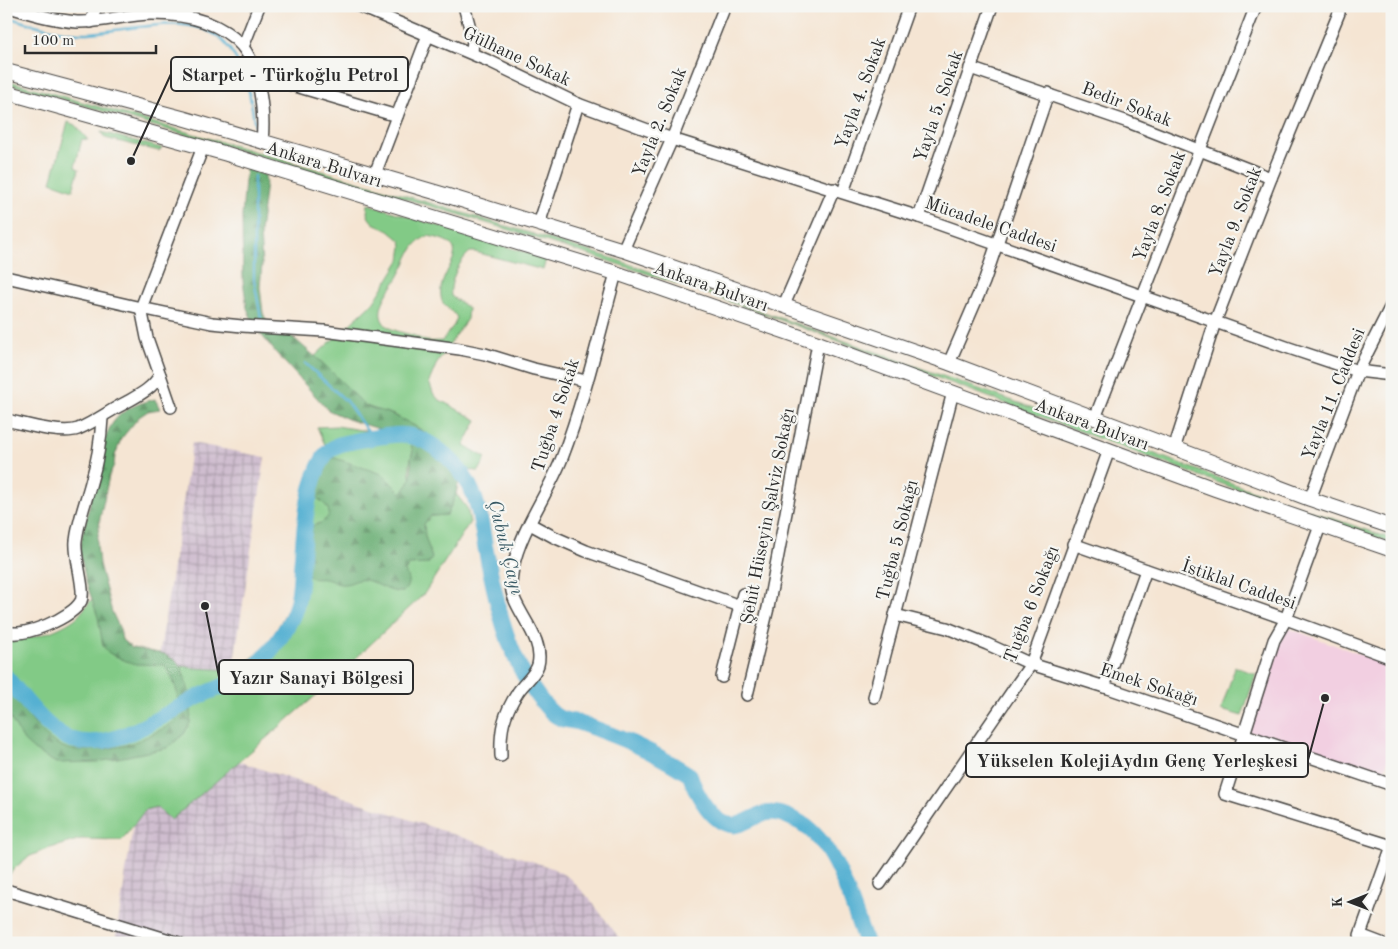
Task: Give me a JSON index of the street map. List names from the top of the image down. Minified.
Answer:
{"streets":{"main road":["Ankara Bulvarı"],"street":["Gülhane Sokak","Yayla 4. Sokak","Bedir Sokak","Yayla 5. Sokak","Yayla 2. Sokak","Yayla 8. Sokak","Yayla 9. Sokak","Mücadele Caddesi","Yayla 11. Caddesi","Tuğba 4 Sokak","Şehit Hüseyin Şalviz Sokağı","Tuğba 5 Sokağı","İstiklal Caddesi","Tuğba 6 Sokağı","Emek Sokağı"]},"crossings":[["Gülhane Sokak","Mücadele Caddesi"],["Yayla 4. Sokak","Ankara Bulvarı"],["Yayla 4. Sokak","Mücadele Caddesi"],["Bedir Sokak","Yayla 5. Sokak"],["Bedir Sokak","Yayla 8. Sokak"],["Bedir Sokak","Yayla 9. Sokak"],["Yayla 5. Sokak","Mücadele Caddesi"],["Yayla 2. Sokak","Ankara Bulvarı"],["Yayla 2. Sokak","Mücadele Caddesi"],["Ankara Bulvarı","Yayla 8. Sokak"],["Ankara Bulvarı","Yayla 9. Sokak"],["Ankara Bulvarı","Yayla 11. Caddesi"],["Ankara Bulvarı","Tuğba 4 Sokak"],["Ankara Bulvarı","Şehit Hüseyin Şalviz Sokağı"],["Ankara Bulvarı","Tuğba 5 Sokağı"],["Ankara Bulvarı","Tuğba 6 Sokağı"],["Yayla 8. Sokak","Mücadele Caddesi"],["Yayla 9. Sokak","Mücadele Caddesi"],["Mücadele Caddesi","Yayla 11. Caddesi"],["Tuğba 5 Sokağı","Emek Sokağı"],["İstiklal Caddesi","Tuğba 6 Sokağı"],["Tuğba 6 Sokağı","Emek Sokağı"]],"water":["Çubuk Çayı"],"places":["Starpet - Türkoğlu Petrol","Yazır Sanayi Bölgesi","Yükselen KolejiAydın Genç Yerleşkesi"],"scale_bar":"100 m","north":"left"}
